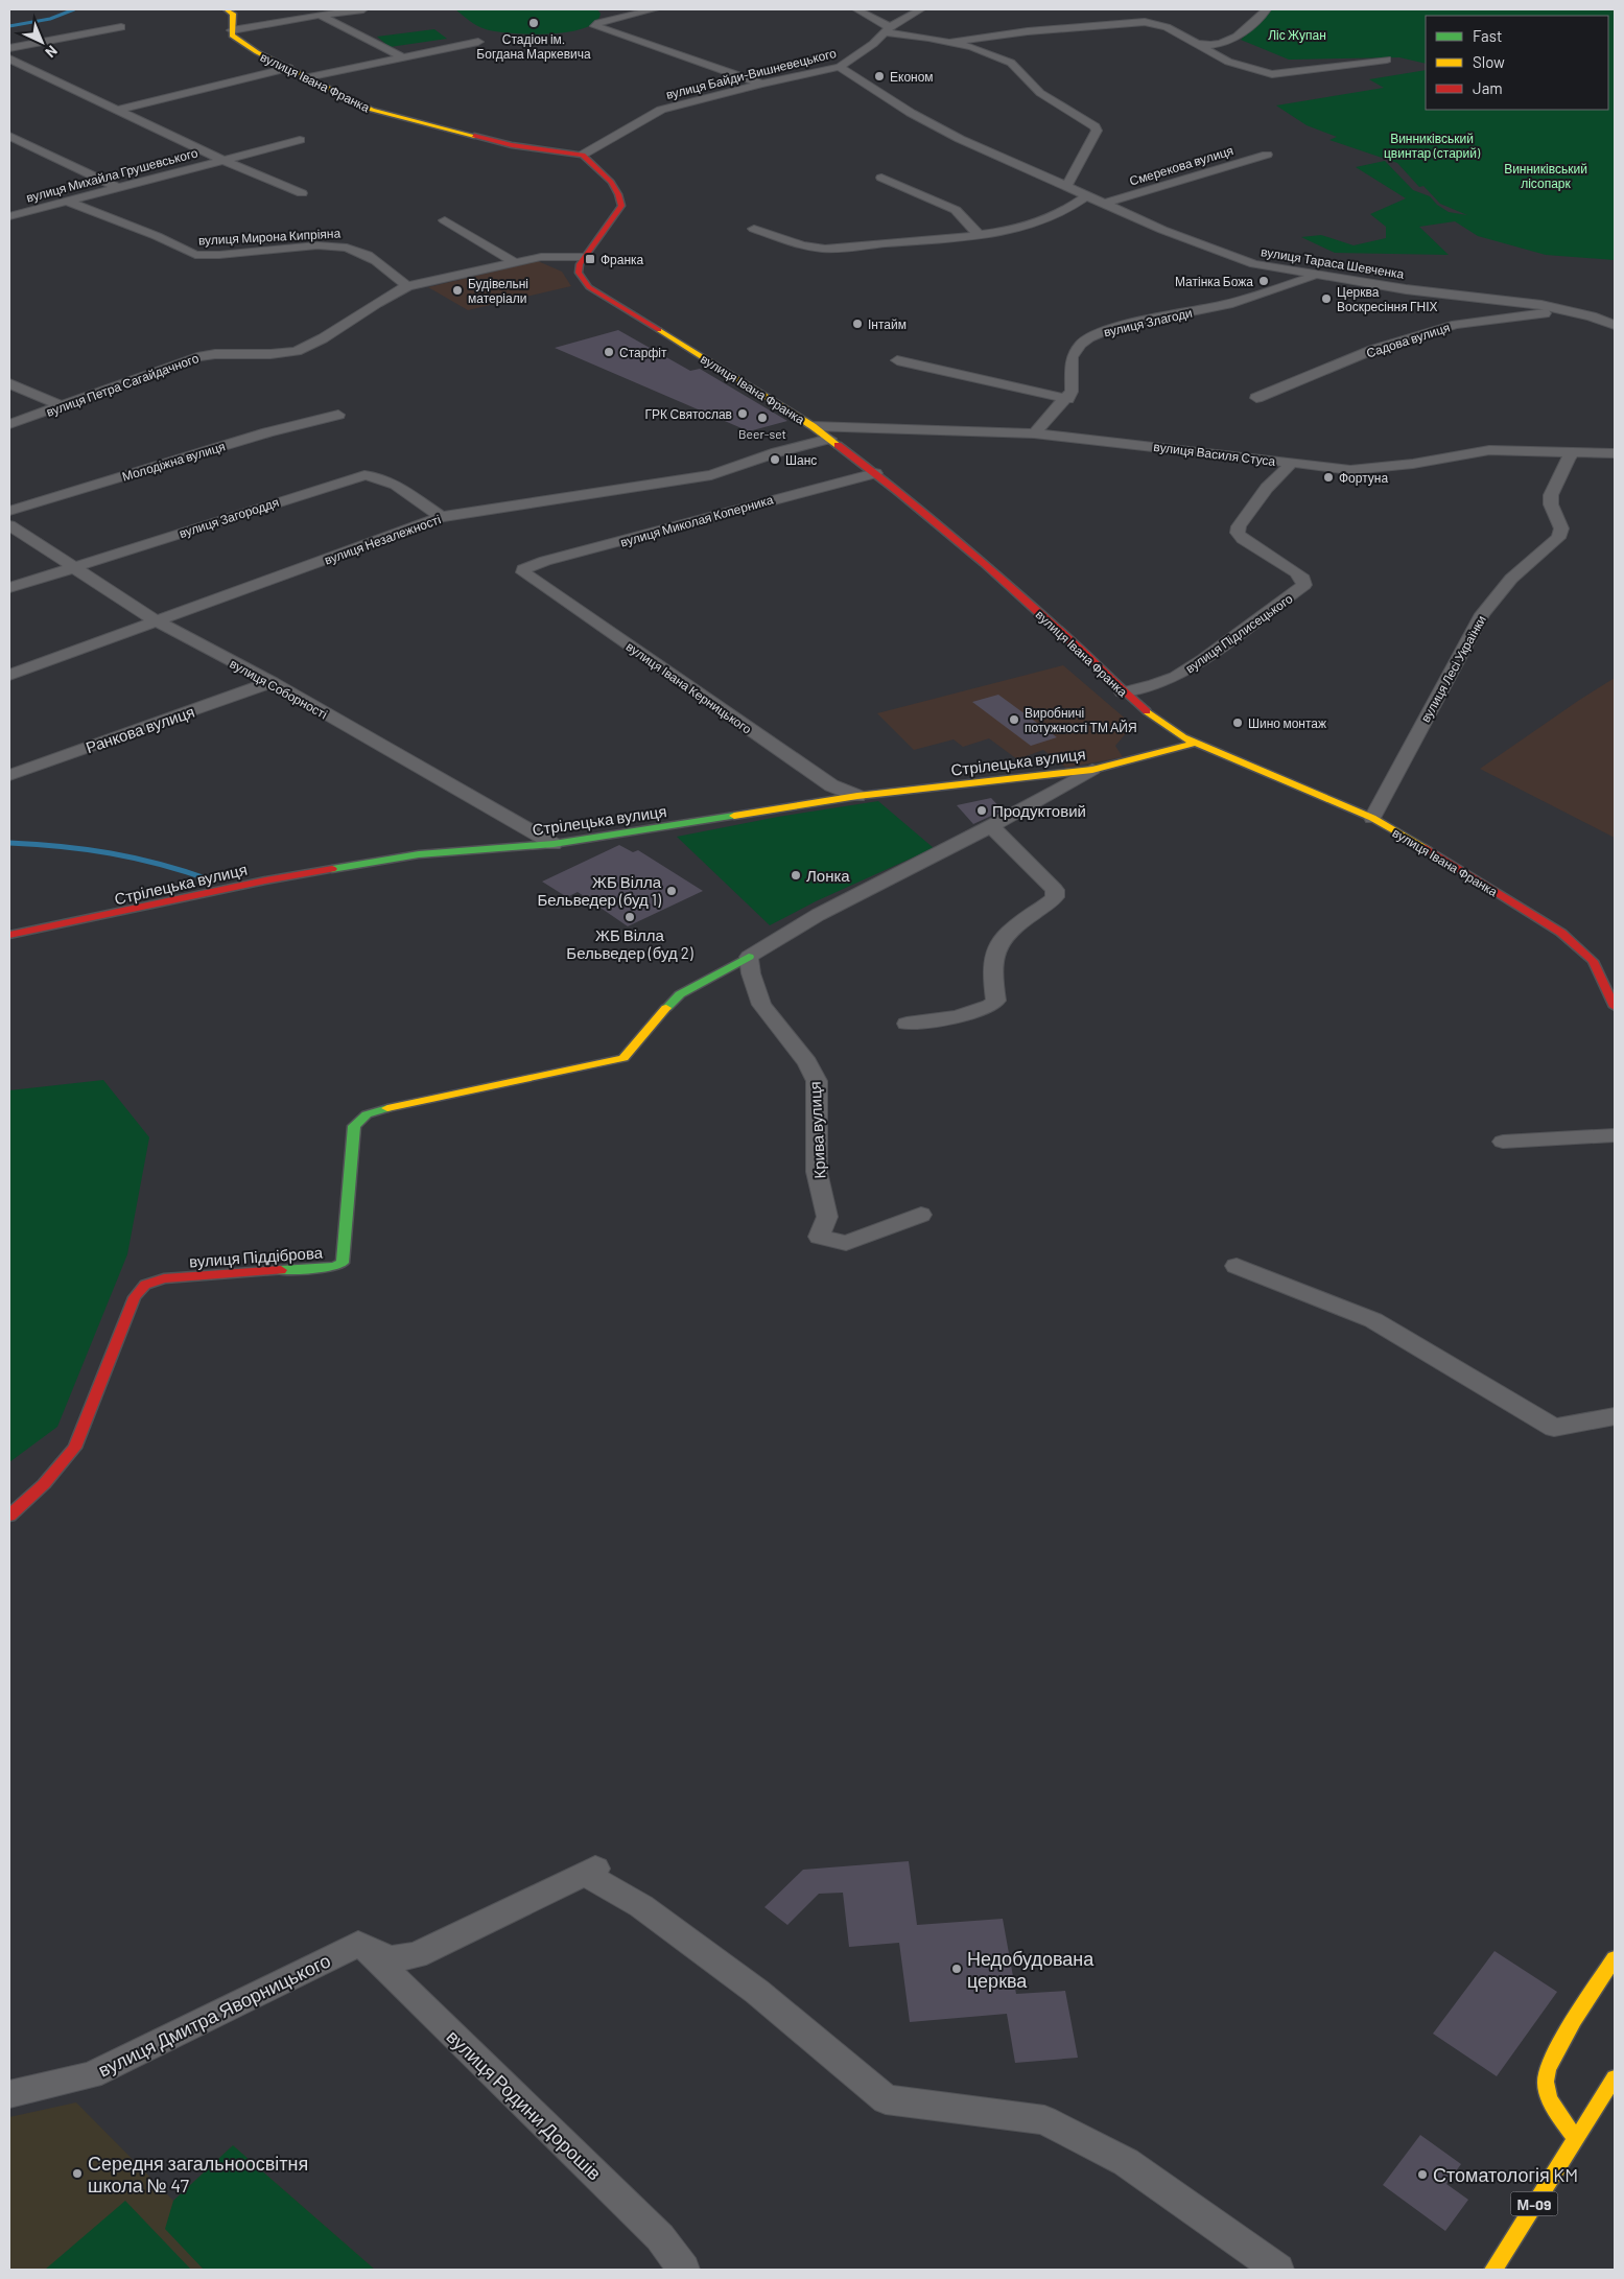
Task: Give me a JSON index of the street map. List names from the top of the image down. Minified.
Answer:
{"streets":{"street":["вулиця Байди-Вишневецького","вулиця Івана Франка","Смерекова вулиця","вулиця Михайла Грушевського","вулиця Мирона Кипріяна","вулиця Тараса Шевченка","вулиця Злагоди","Садова вулиця","вулиця Петра Сагайдачного","вулиця Василя Стуса","Молодіжна вулиця","вулиця Загороддя","вулиця Миколая Коперника","вулиця Незалежності","вулиця Підлисецького","вулиця Лесі Українки","вулиця Івана Керницького","вулиця Соборності","Ранкова вулиця","Стрілецька вулиця","Крива вулиця","вулиця Піддіброва","вулиця Дмитра Яворницького","вулиця Родини Дорошів","М-09"]},"crossings":[["вулиця Байди-Вишневецького","вулиця Івана Франка"],["вулиця Байди-Вишневецького","вулиця Тараса Шевченка"],["вулиця Івана Франка","вулиця Василя Стуса"],["вулиця Івана Франка","вулиця Миколая Коперника"],["вулиця Івана Франка","вулиця Незалежності"],["вулиця Івана Франка","вулиця Підлисецького"],["вулиця Івана Франка","вулиця Лесі Українки"],["вулиця Івана Франка","Стрілецька вулиця"],["Смерекова вулиця","вулиця Тараса Шевченка"],["вулиця Михайла Грушевського","вулиця Мирона Кипріяна"],["вулиця Мирона Кипріяна","вулиця Петра Сагайдачного"],["вулиця Тараса Шевченка","вулиця Злагоди"],["вулиця Тараса Шевченка","Садова вулиця"],["вулиця Василя Стуса","вулиця Підлисецького"],["вулиця Василя Стуса","вулиця Лесі Українки"],["вулиця Загороддя","вулиця Незалежності"],["вулиця Загороддя","вулиця Соборності"],["вулиця Миколая Коперника","вулиця Івана Керницького"],["вулиця Незалежності","вулиця Соборності"],["вулиця Івана Керницького","Стрілецька вулиця"],["вулиця Соборності","Ранкова вулиця"],["вулиця Соборності","Стрілецька вулиця"],["Крива вулиця","вулиця Піддіброва"],["вулиця Дмитра Яворницького","вулиця Родини Дорошів"]],"parks":["Ліс Жупан","Винниківський цвинтар (старий)","Винниківський лісопарк"],"places":{"other":["Стадіон ім. Богдана Маркевича","Економ","Матінка Божа","Будівельні матеріали","Церква Воскресіння ГНІХ","Інтайм","Старфіт","ГРК Святослав","Beer-set","Шанс","Фортуна","Виробничі потужності ТМ АЙЯ","Шино монтаж","Продуктовий","Лонка","ЖБ Вілла Бельведер (буд 1)","ЖБ Вілла Бельведер (буд 2)","Недобудована церква","Середня загальноосвітня школа № 47","Стоматологія KM"],"transit":["Франка"]},"legend":["Fast","Slow","Jam"],"north":"bottom right"}
